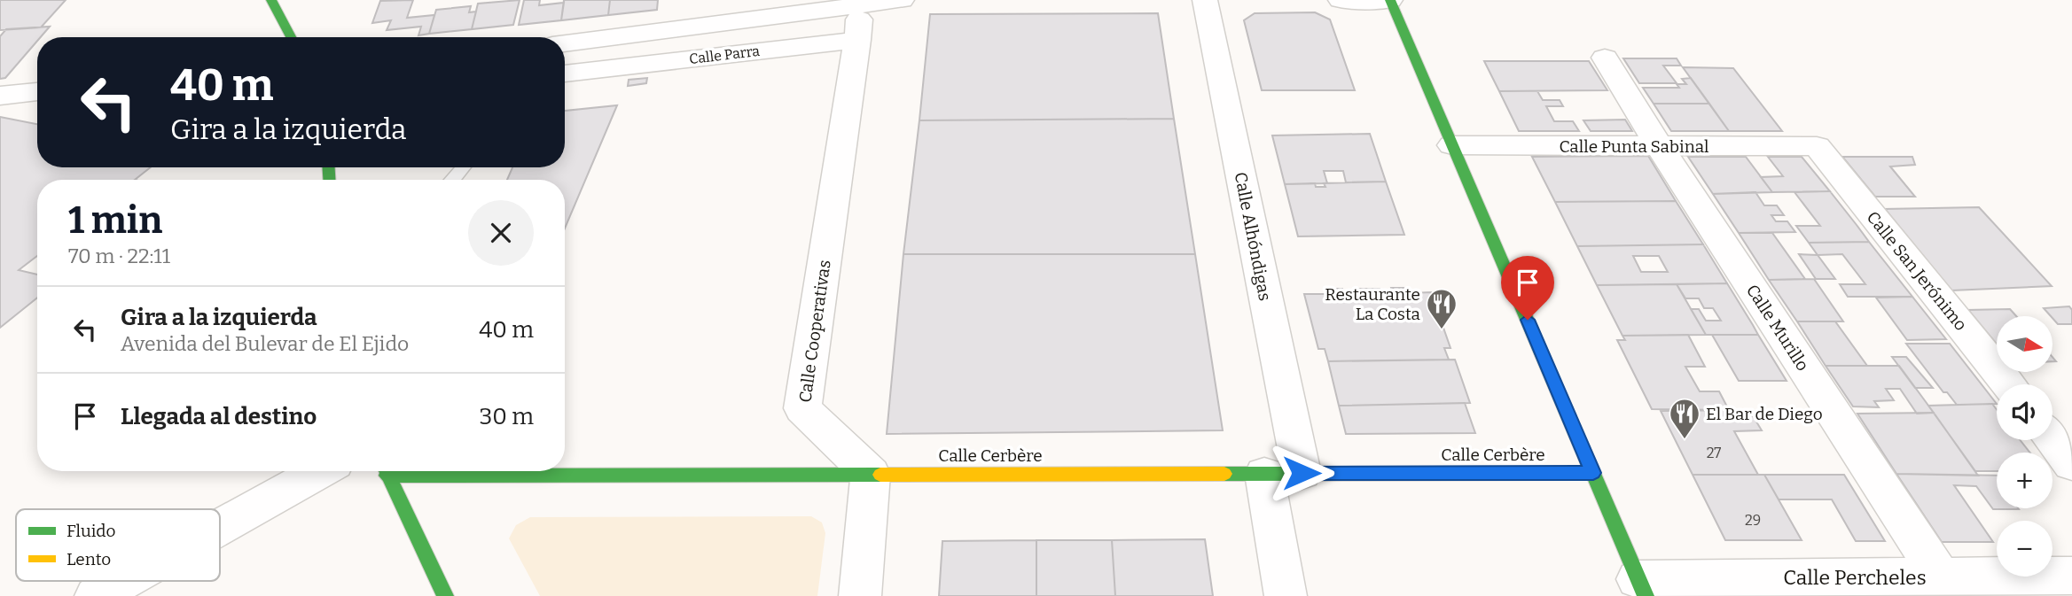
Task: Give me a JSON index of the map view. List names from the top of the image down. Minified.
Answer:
{"streets":{"street":["Calle Parra","Calle Punta Sabinal","Calle Alhóndigas","Calle San Jerónimo","Calle Murillo","Calle Cooperativas","Calle Cerbère","Calle Percheles"]},"crossings":[["Calle Parra","Calle Cooperativas"],["Calle Punta Sabinal","Calle San Jerónimo"],["Calle Punta Sabinal","Calle Murillo"],["Calle Alhóndigas","Calle Cerbère"],["Calle Murillo","Calle Percheles"],["Calle Cooperativas","Calle Cerbère"]],"places":{"restaurant":["Restaurante La Costa","El Bar de Diego"]},"house_numbers":["27","29"],"legend":["Fluido","Lento"],"north":"right","page":{"turn":["40 m","Gira a la izquierda"],"heading":["1 min","70 m · 22:11"],"list":[{"name":"Gira a la izquierda","note":"Avenida del Bulevar de El Ejido","value":"40 m"},{"name":"Llegada al destino","value":"30 m"}],"map_buttons":["+","−"]}}
